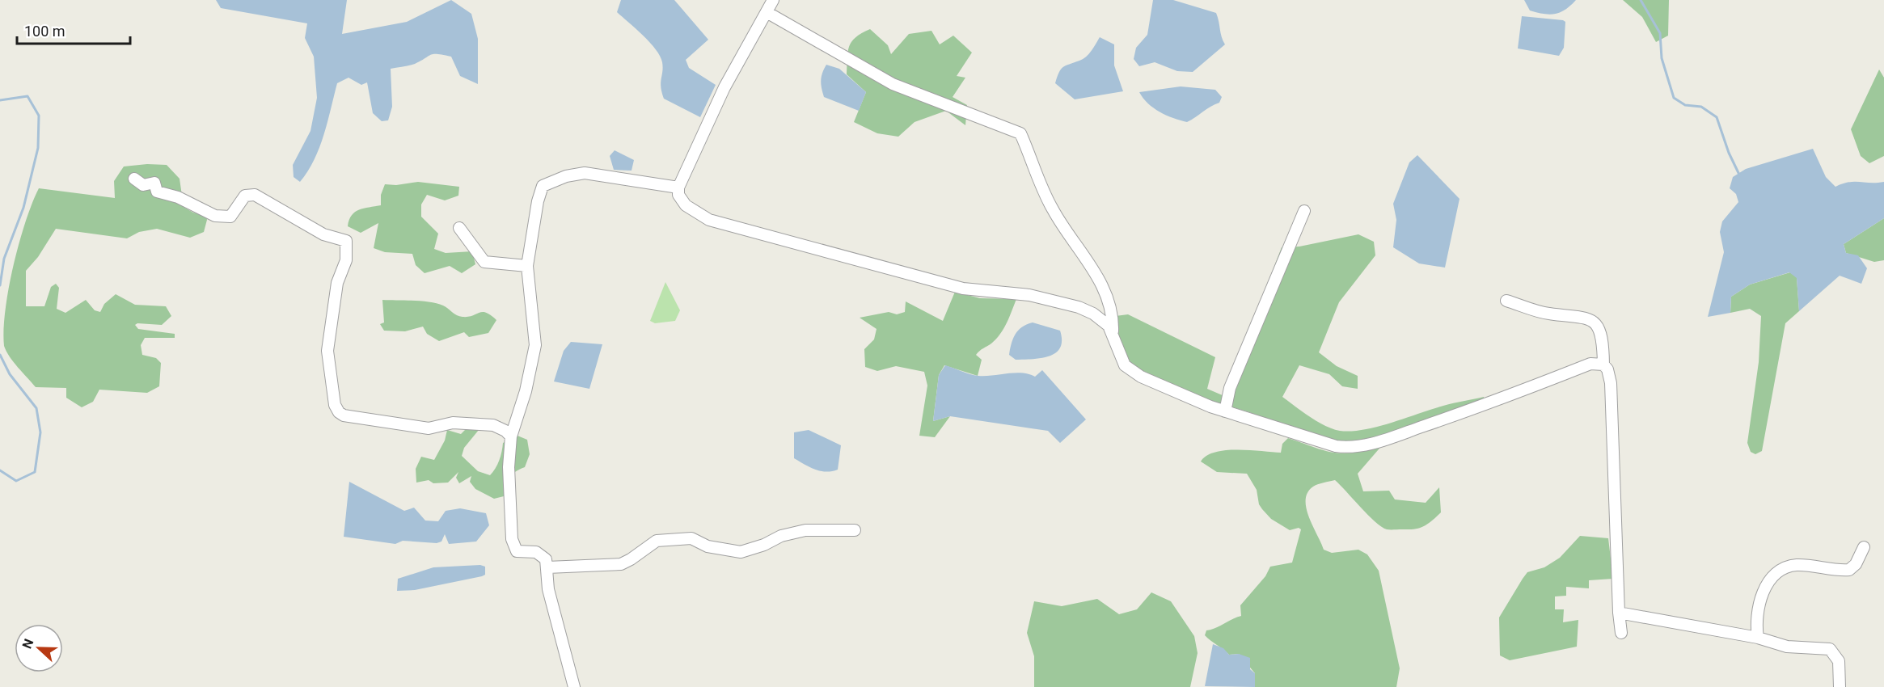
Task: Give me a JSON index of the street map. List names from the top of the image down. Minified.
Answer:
{"scale_bar":"100 m","north":"left"}
